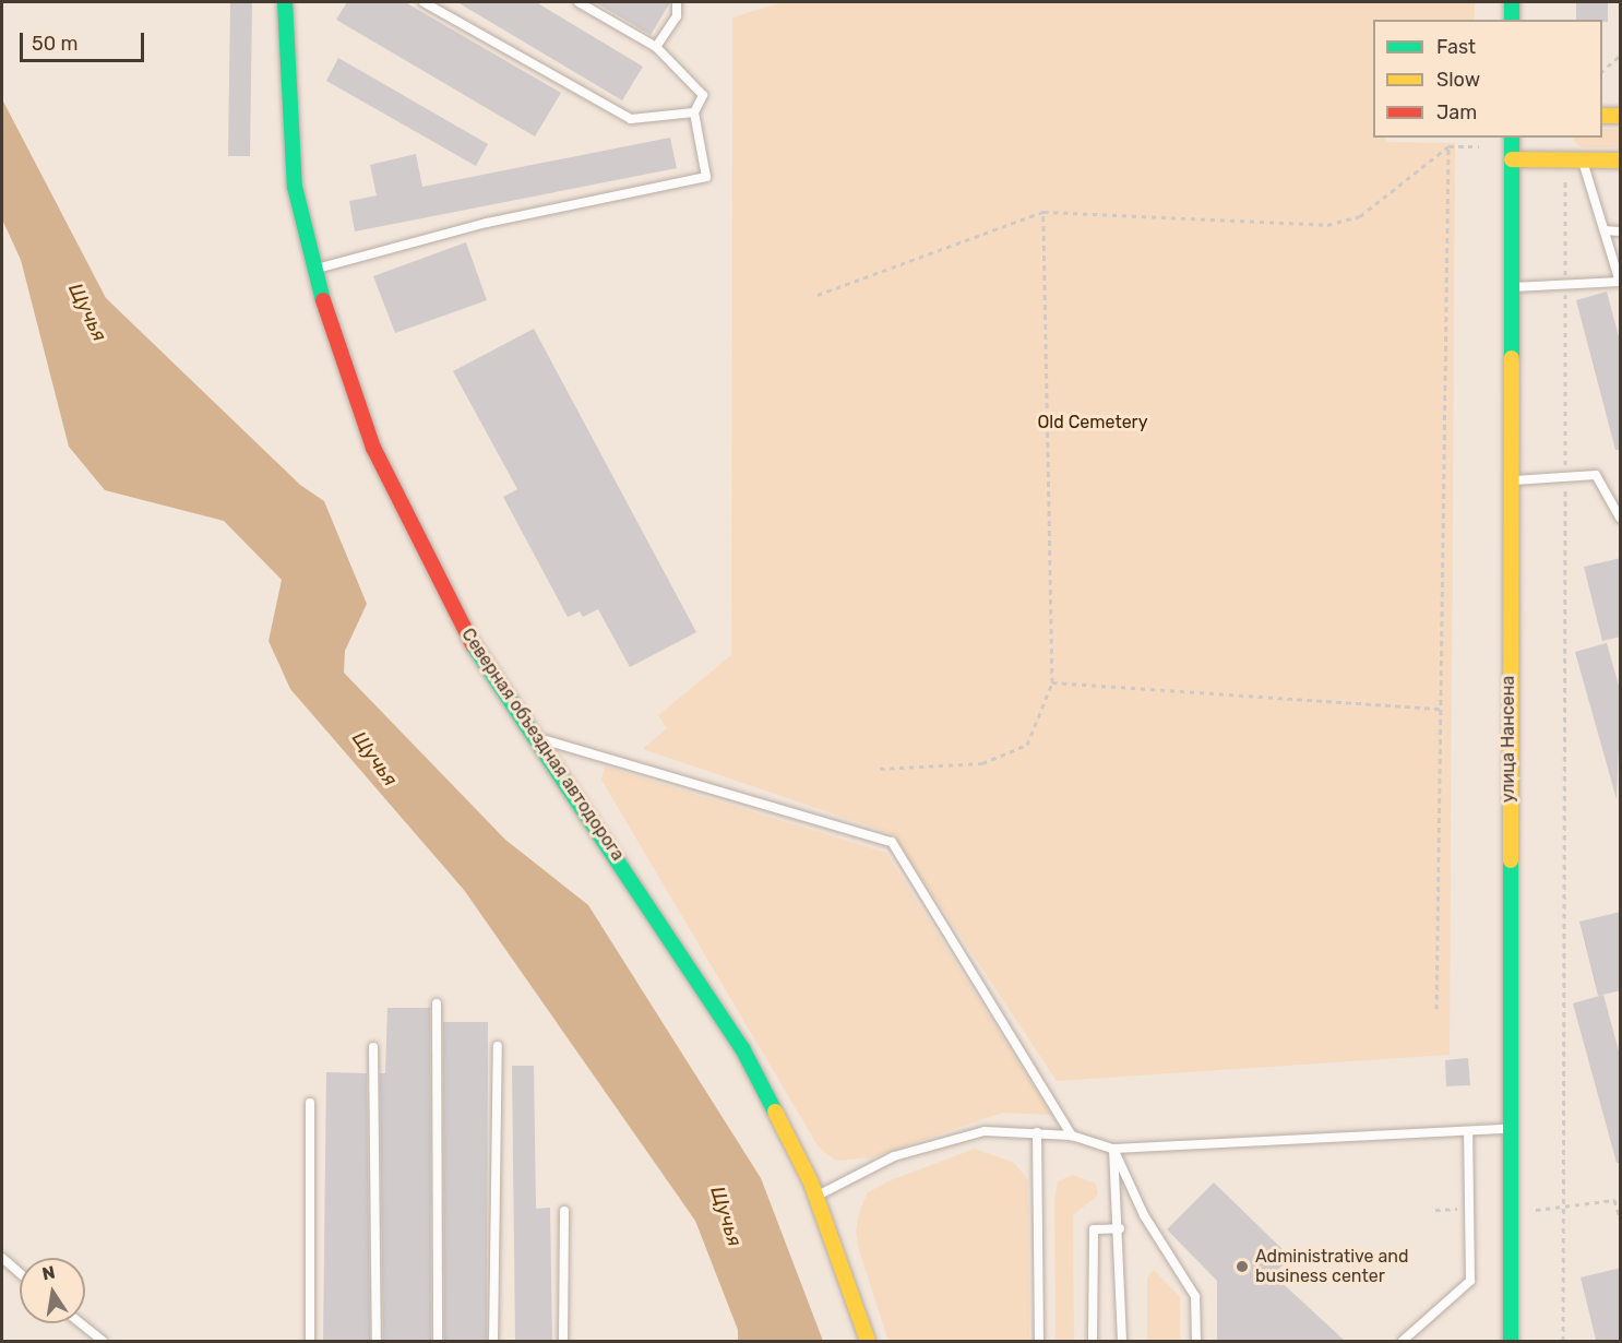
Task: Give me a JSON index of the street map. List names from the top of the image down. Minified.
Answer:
{"streets":{"street":["улица Нансена","Северная объездная автодорога"]},"water":["Щучья"],"parks":["Old Cemetery"],"places":["Administrative and business center"],"legend":["Fast","Slow","Jam"],"scale_bar":"50 m","north":"top"}
